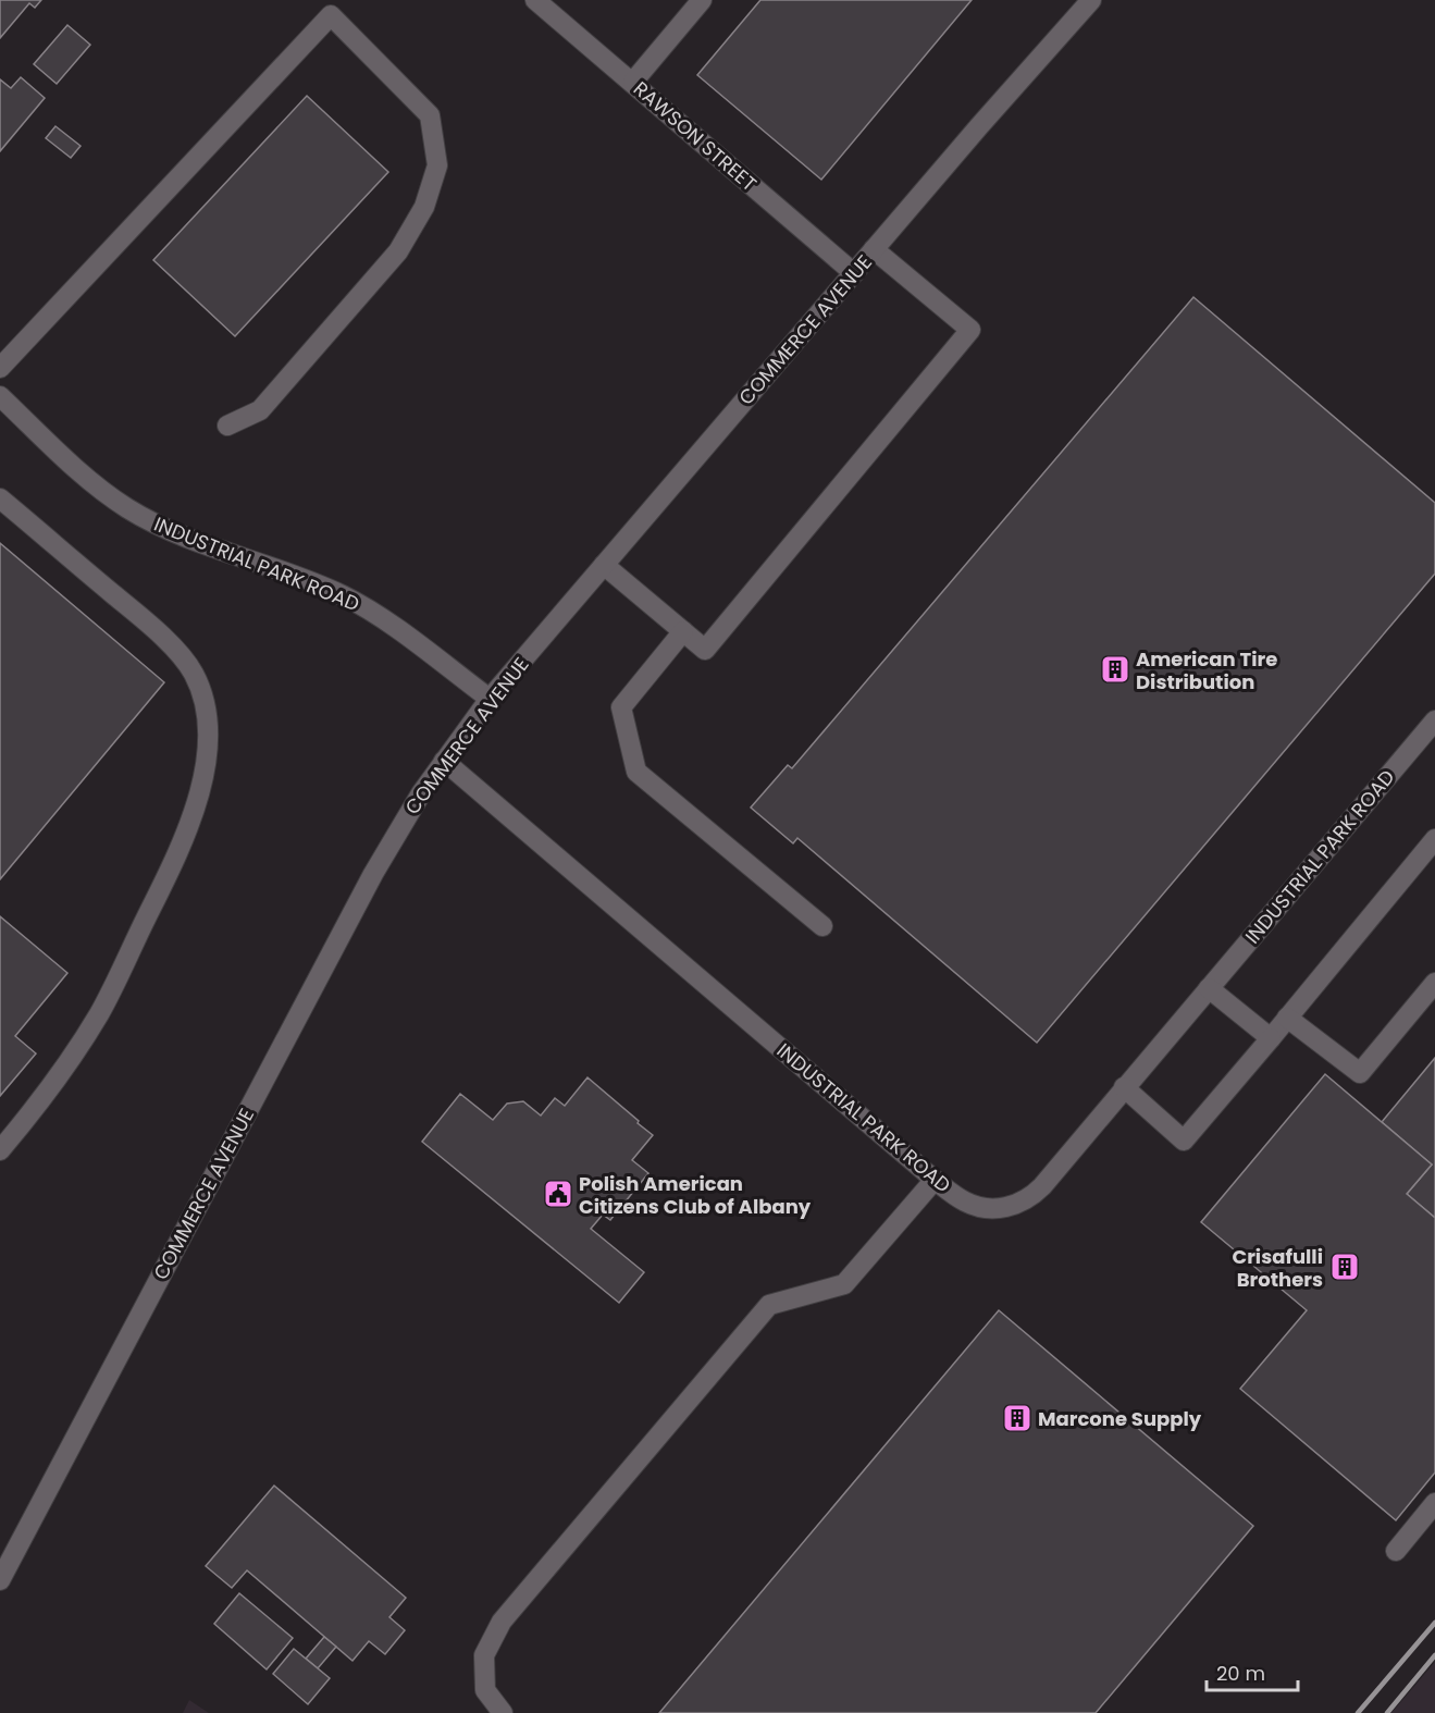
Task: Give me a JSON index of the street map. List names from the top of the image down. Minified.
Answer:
{"streets":{"street":["RAWSON STREET","COMMERCE AVENUE","INDUSTRIAL PARK ROAD"]},"crossings":[["RAWSON STREET","COMMERCE AVENUE"],["COMMERCE AVENUE","INDUSTRIAL PARK ROAD"]],"places":{"building":["American Tire Distribution","Crisafulli Brothers","Marcone Supply"],"public building":["Polish American Citizens Club of Albany"]},"scale_bar":"20 m"}
